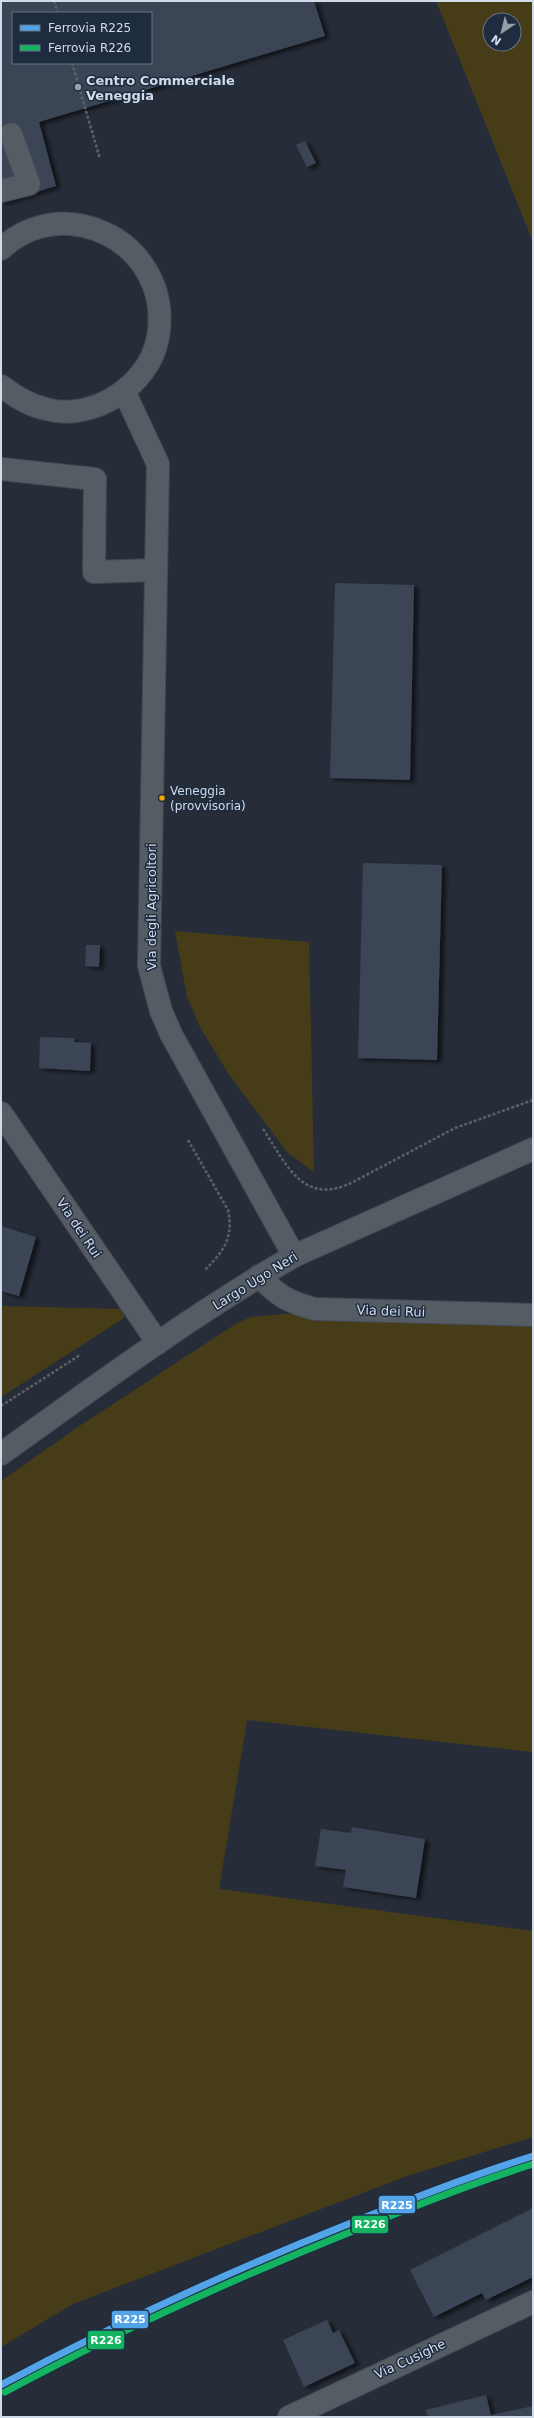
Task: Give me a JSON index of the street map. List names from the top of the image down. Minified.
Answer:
{"streets":{"street":["Via degli Agricoltori","Via dei Rui","Largo Ugo Neri","Via Cusighe"]},"crossings":[["Via degli Agricoltori","Largo Ugo Neri"],["Via dei Rui","Largo Ugo Neri"]],"places":["Centro Commerciale Veneggia","Veneggia (provvisoria)"],"lines":["rail line R225","rail line R226"],"legend":["Ferrovia R225","Ferrovia R226"],"north":"bottom left"}
